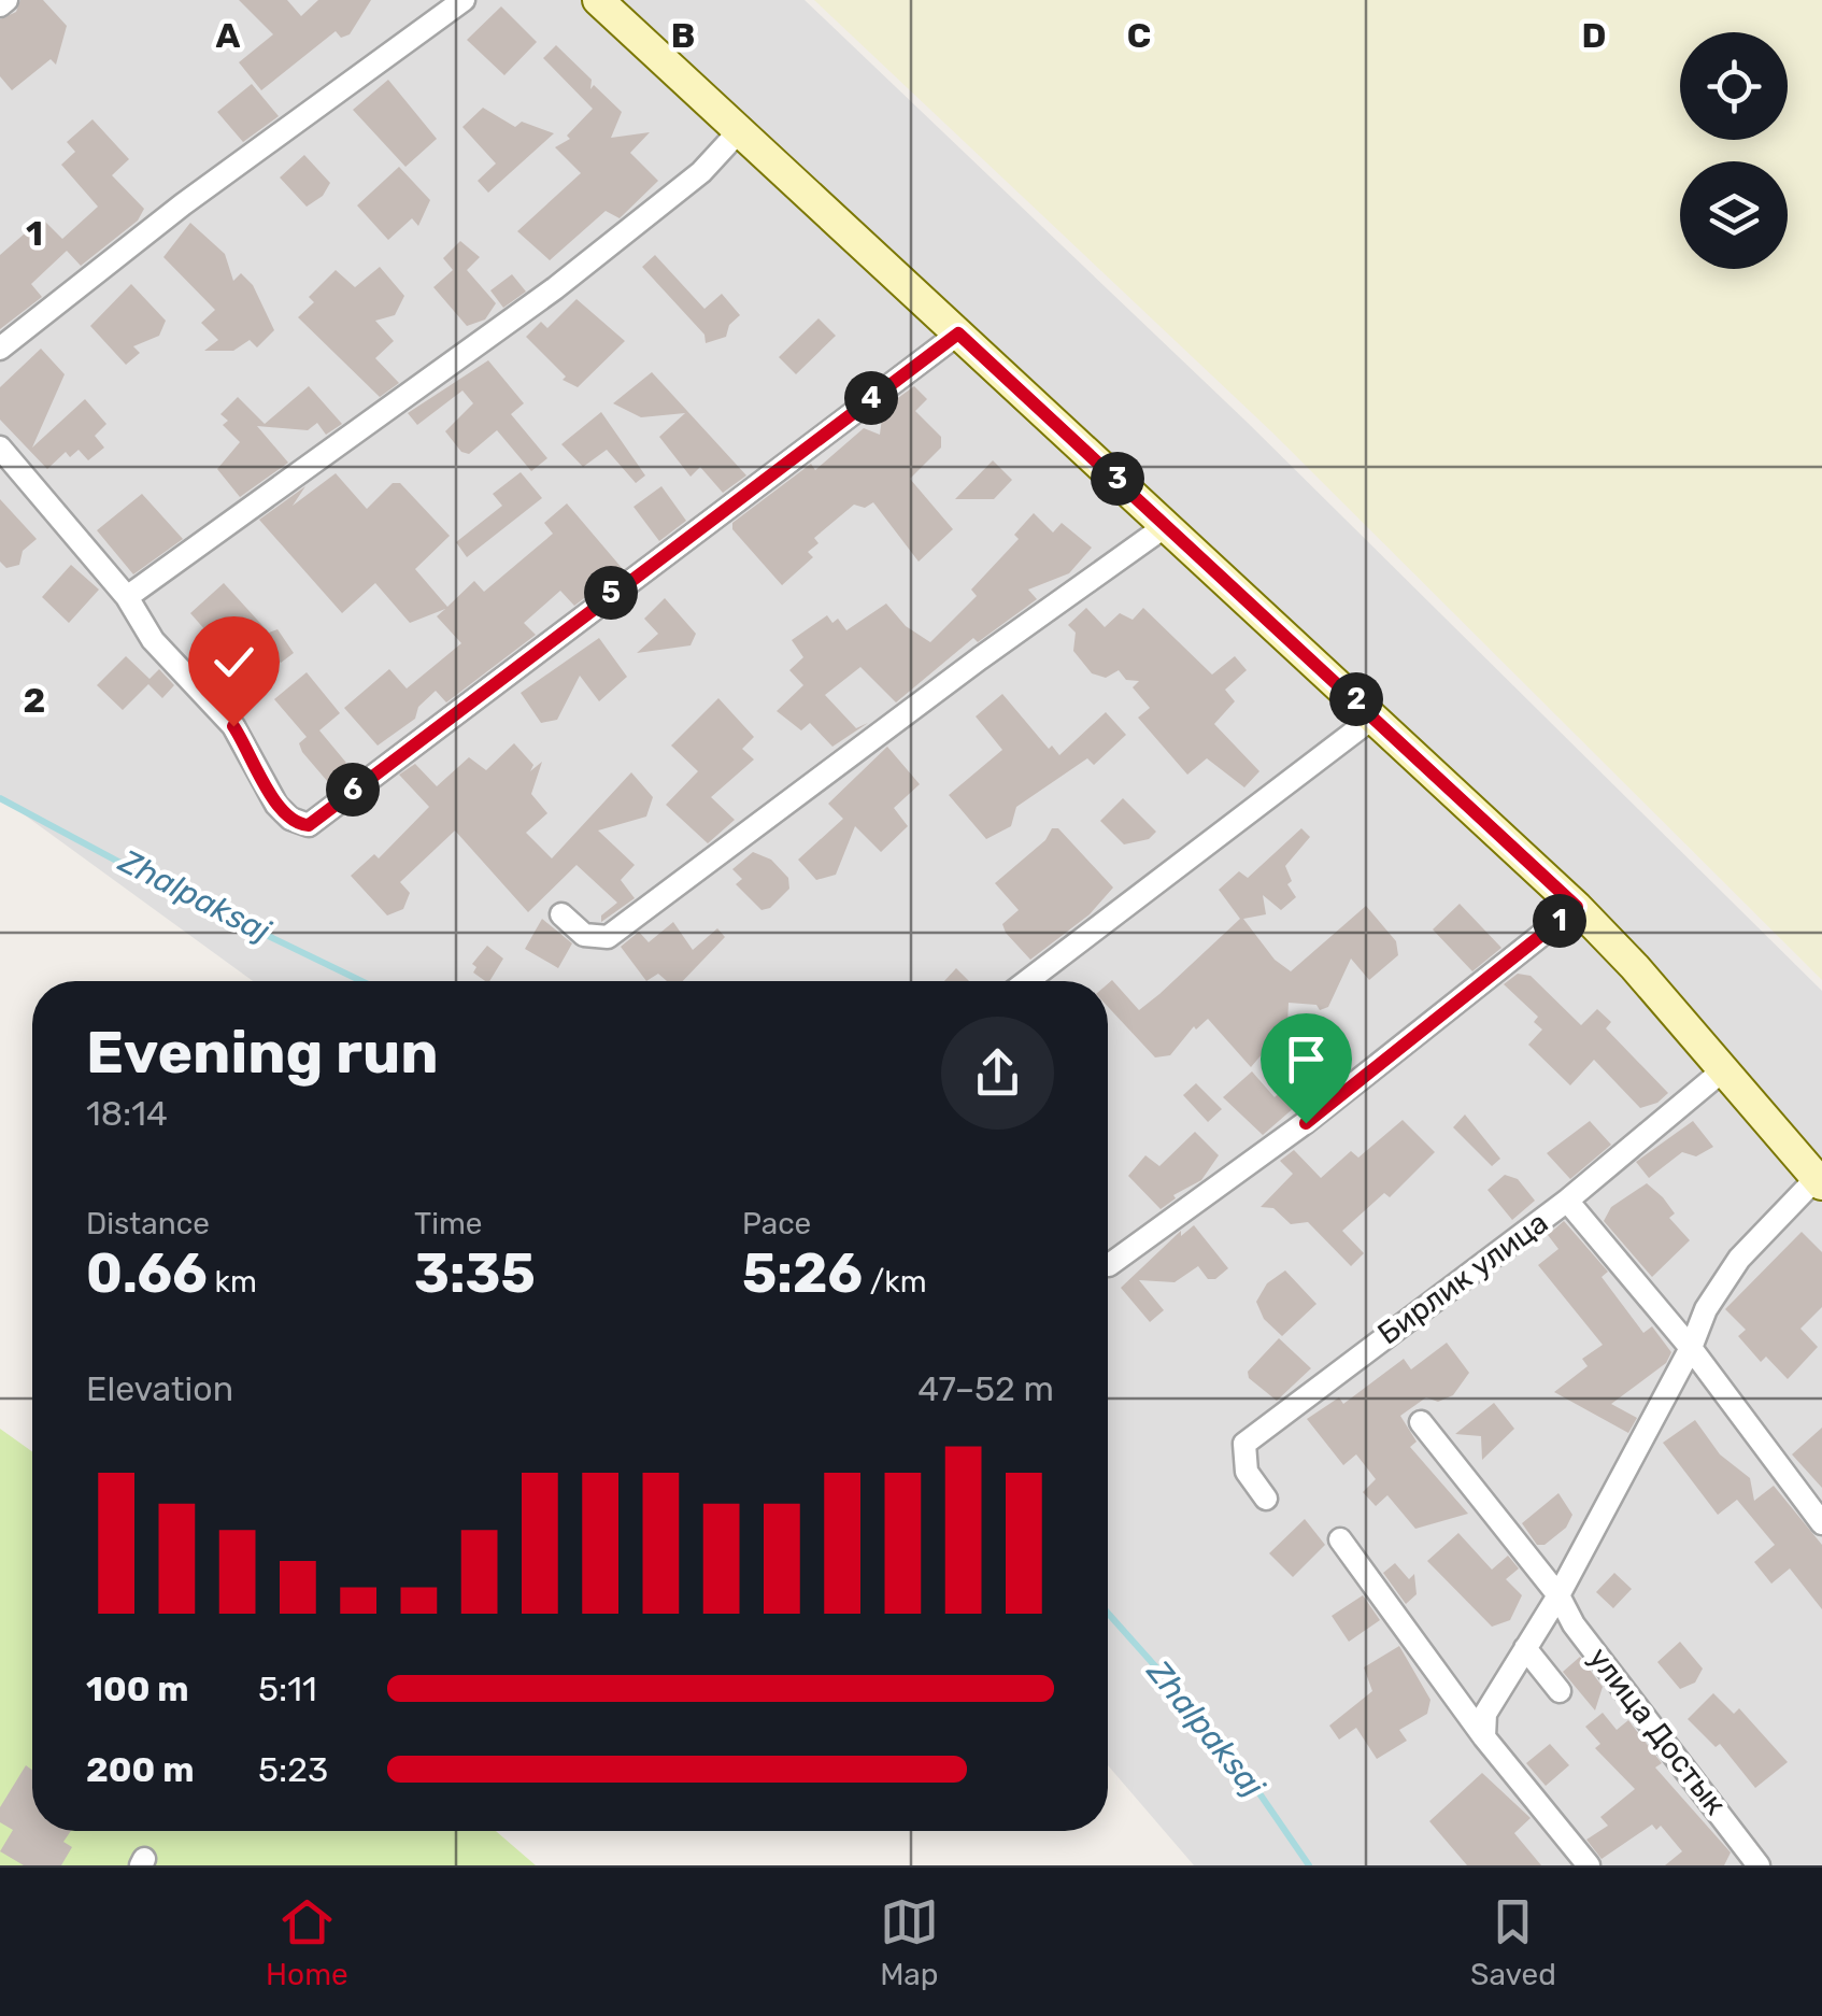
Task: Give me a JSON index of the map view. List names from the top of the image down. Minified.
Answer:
{"streets":{"street":["Бирлик улица","улица Достык"]},"water":["Zhalpaksaj"],"page":{"pins":["4","3","5","2","6","1"],"heading":["Evening run","18:14"],"stats":[["Distance","0.66 km"],["Time","3:35"],["Pace","5:26 /km"]],"chart":["Elevation","47–52 m"],"list":[{"name":"100 m","note":"5:11"},{"name":"200 m","note":"5:23"}],"tabs":["Home","Map","Saved"]},"grid":{"columns":["A","B","C","D"],"rows":["1","2"]}}
